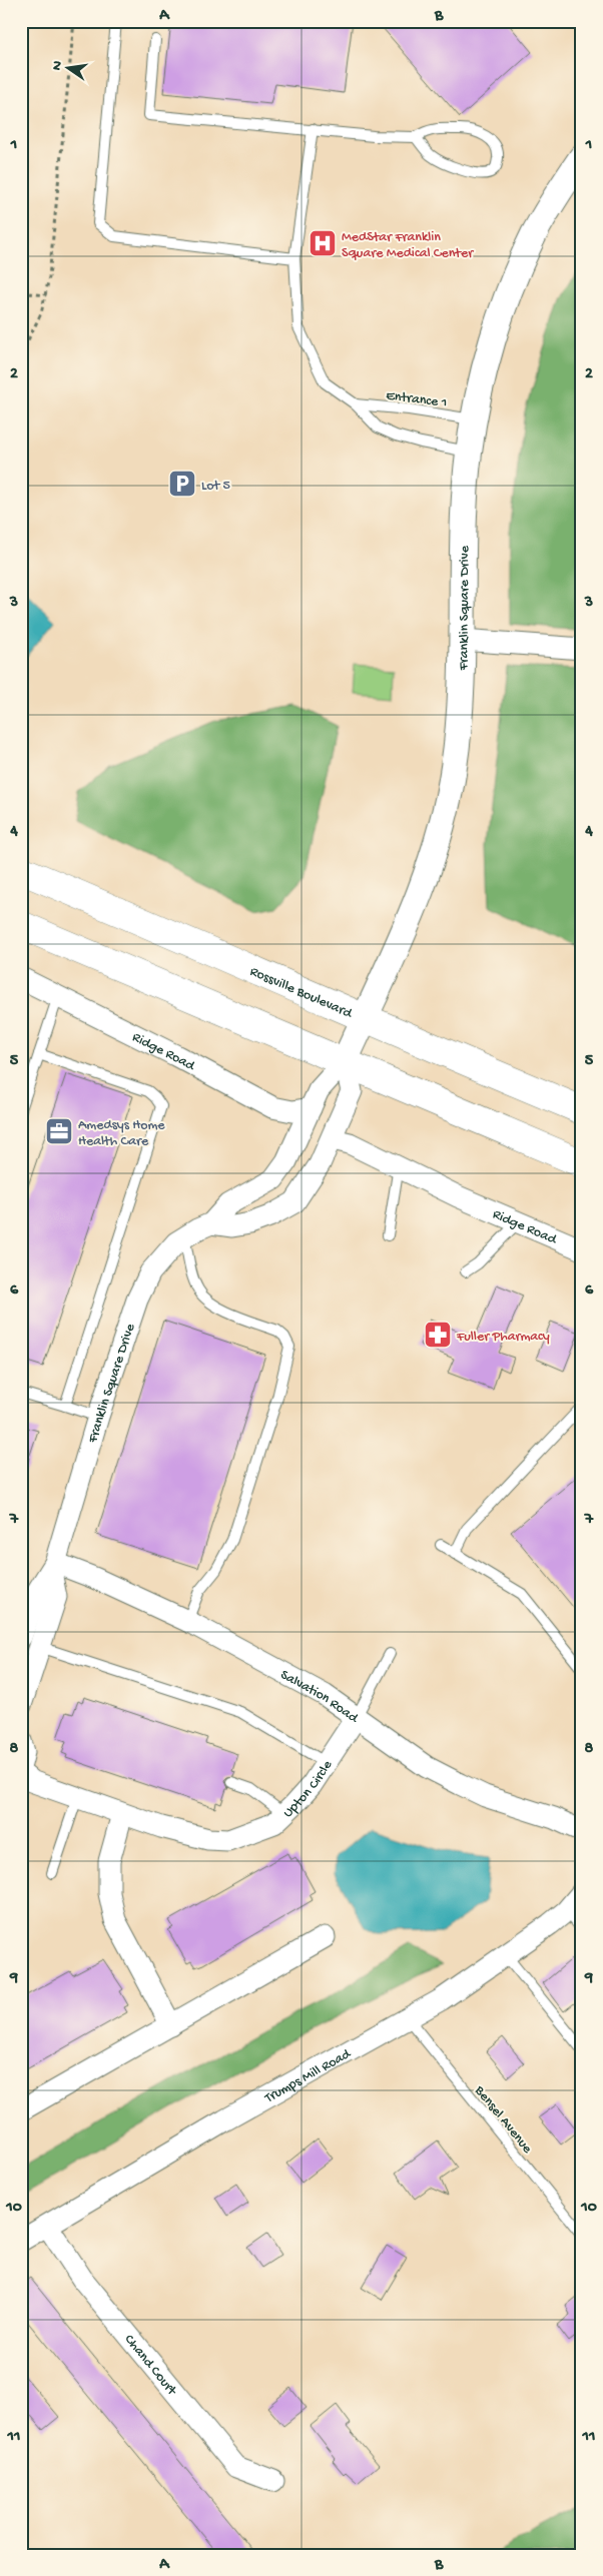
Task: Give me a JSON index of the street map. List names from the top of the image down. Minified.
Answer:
{"streets":{"main road":["Rossville Boulevard"],"street":["Franklin Square Drive","Ridge Road","Salvation Road","Upton Circle","Trumps Mill Road","Chand Court"],"lane":["Entrance 1","Bensel Avenue"]},"crossings":[["Entrance 1","Franklin Square Drive"],["Franklin Square Drive","Rossville Boulevard"],["Franklin Square Drive","Ridge Road"],["Franklin Square Drive","Salvation Road"],["Salvation Road","Upton Circle"],["Trumps Mill Road","Bensel Avenue"],["Trumps Mill Road","Chand Court"]],"places":{"hospital":["MedStar Franklin Square Medical Center"],"parking":["Lot 5"],"office":["Amedsys Home Health Care"],"pharmacy":["Fuller Pharmacy"]},"north":"left","grid":{"columns":["A","B"],"rows":["1","2","3","4","5","6","7","8","9","10","11"]}}
